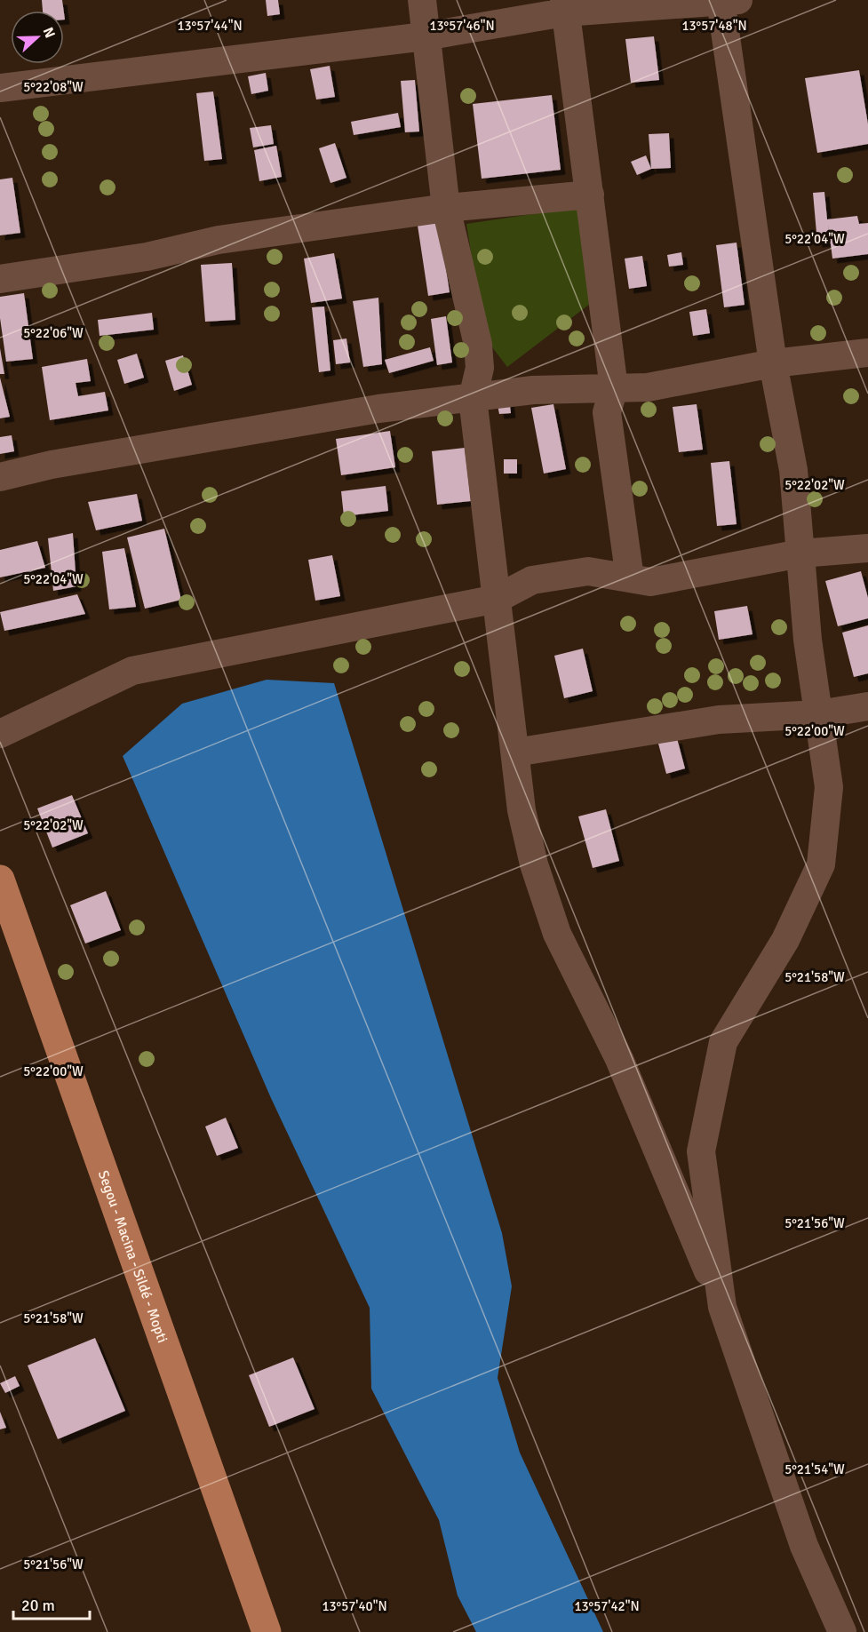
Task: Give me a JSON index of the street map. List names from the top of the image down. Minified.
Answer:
{"streets":{"main road":["Segou - Macina - Sildé - Mopti"]},"scale_bar":"20 m","north":"right","coordinates":["13°57'44\"N","13°57'46\"N","13°57'48\"N","5°22'08\"W","5°22'04\"W","5°22'06\"W","5°22'02\"W","5°22'00\"W","5°21'58\"W","5°21'56\"W","5°21'54\"W","13°57'40\"N","13°57'42\"N"]}
